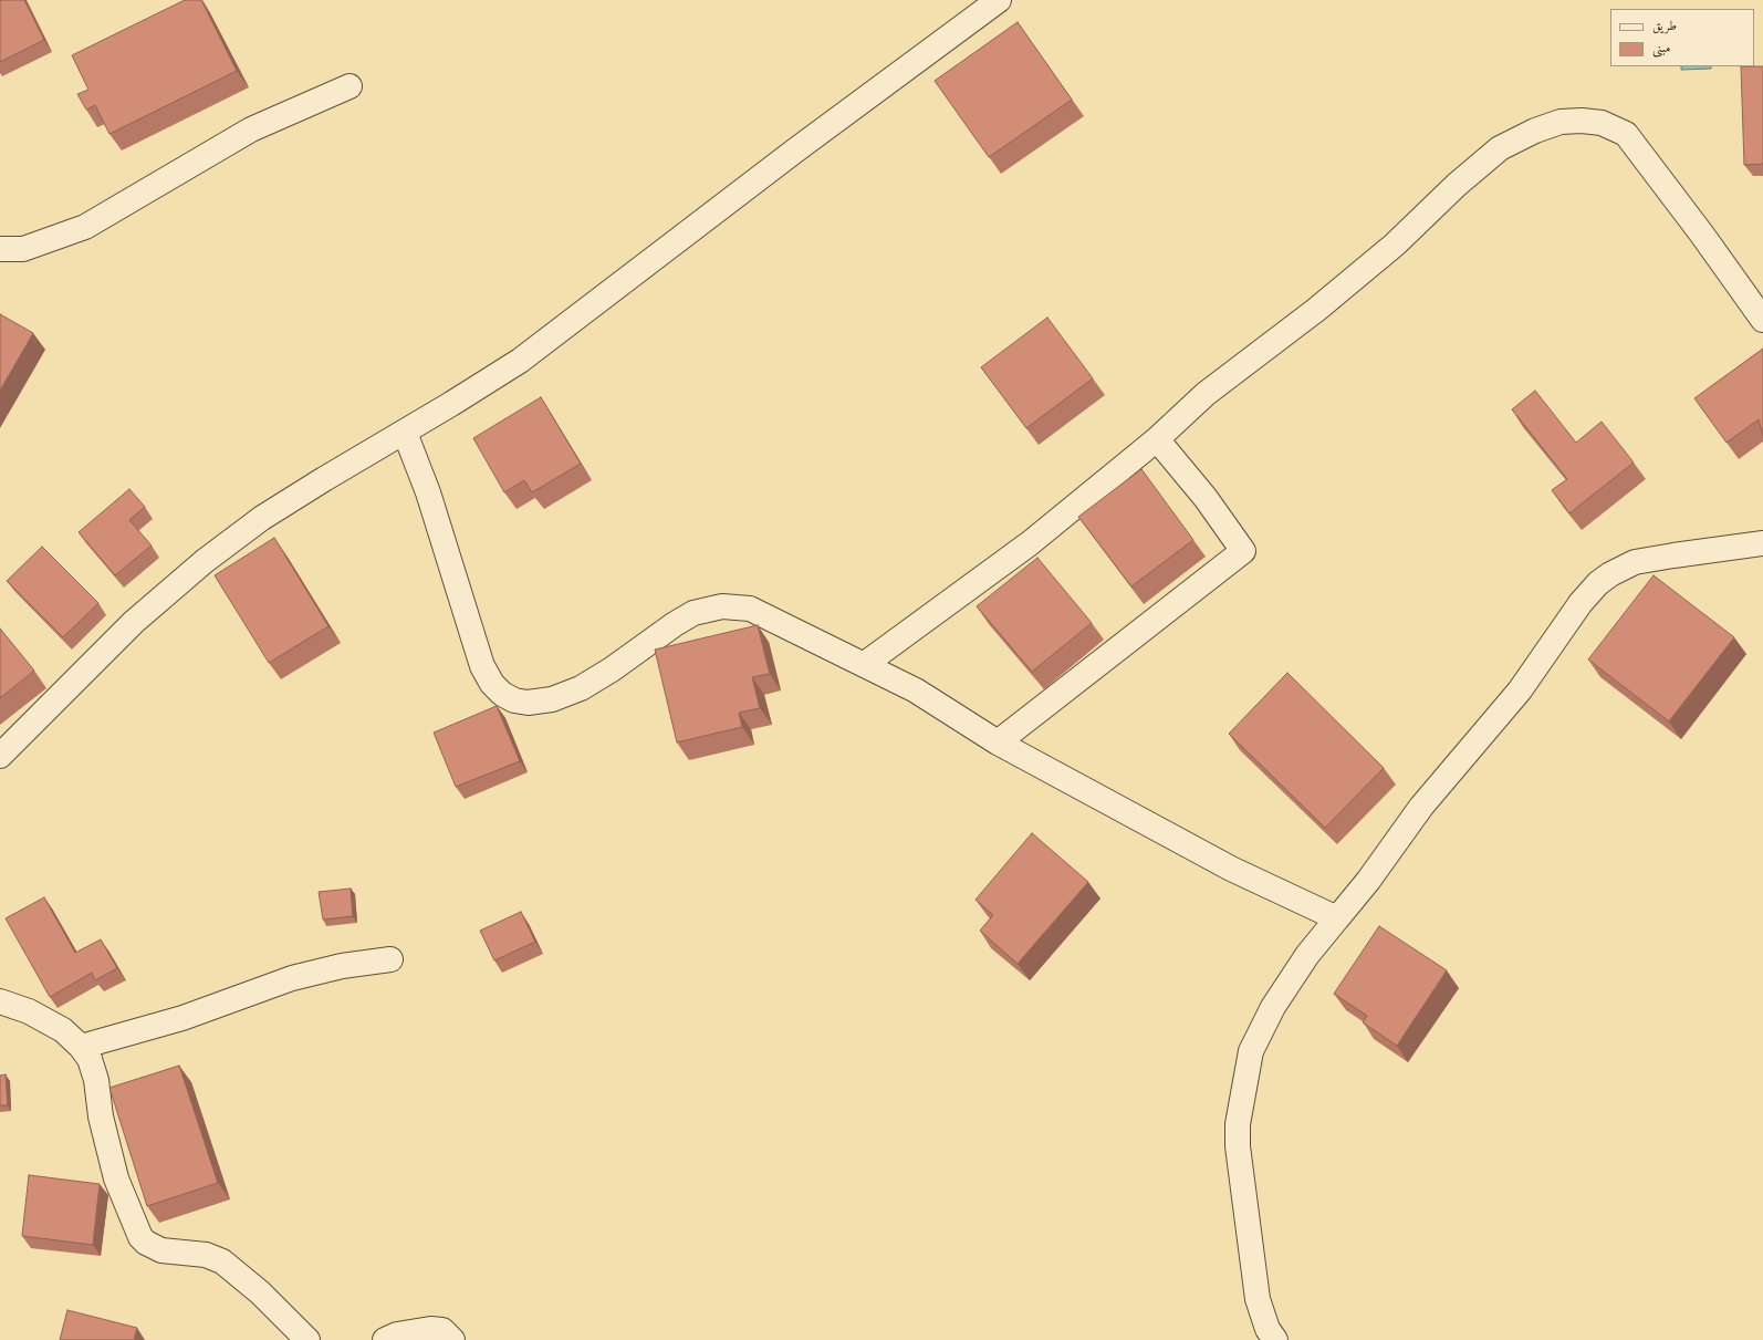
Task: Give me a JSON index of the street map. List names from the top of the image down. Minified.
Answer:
{"legend":["طريق","مبنى"]}
